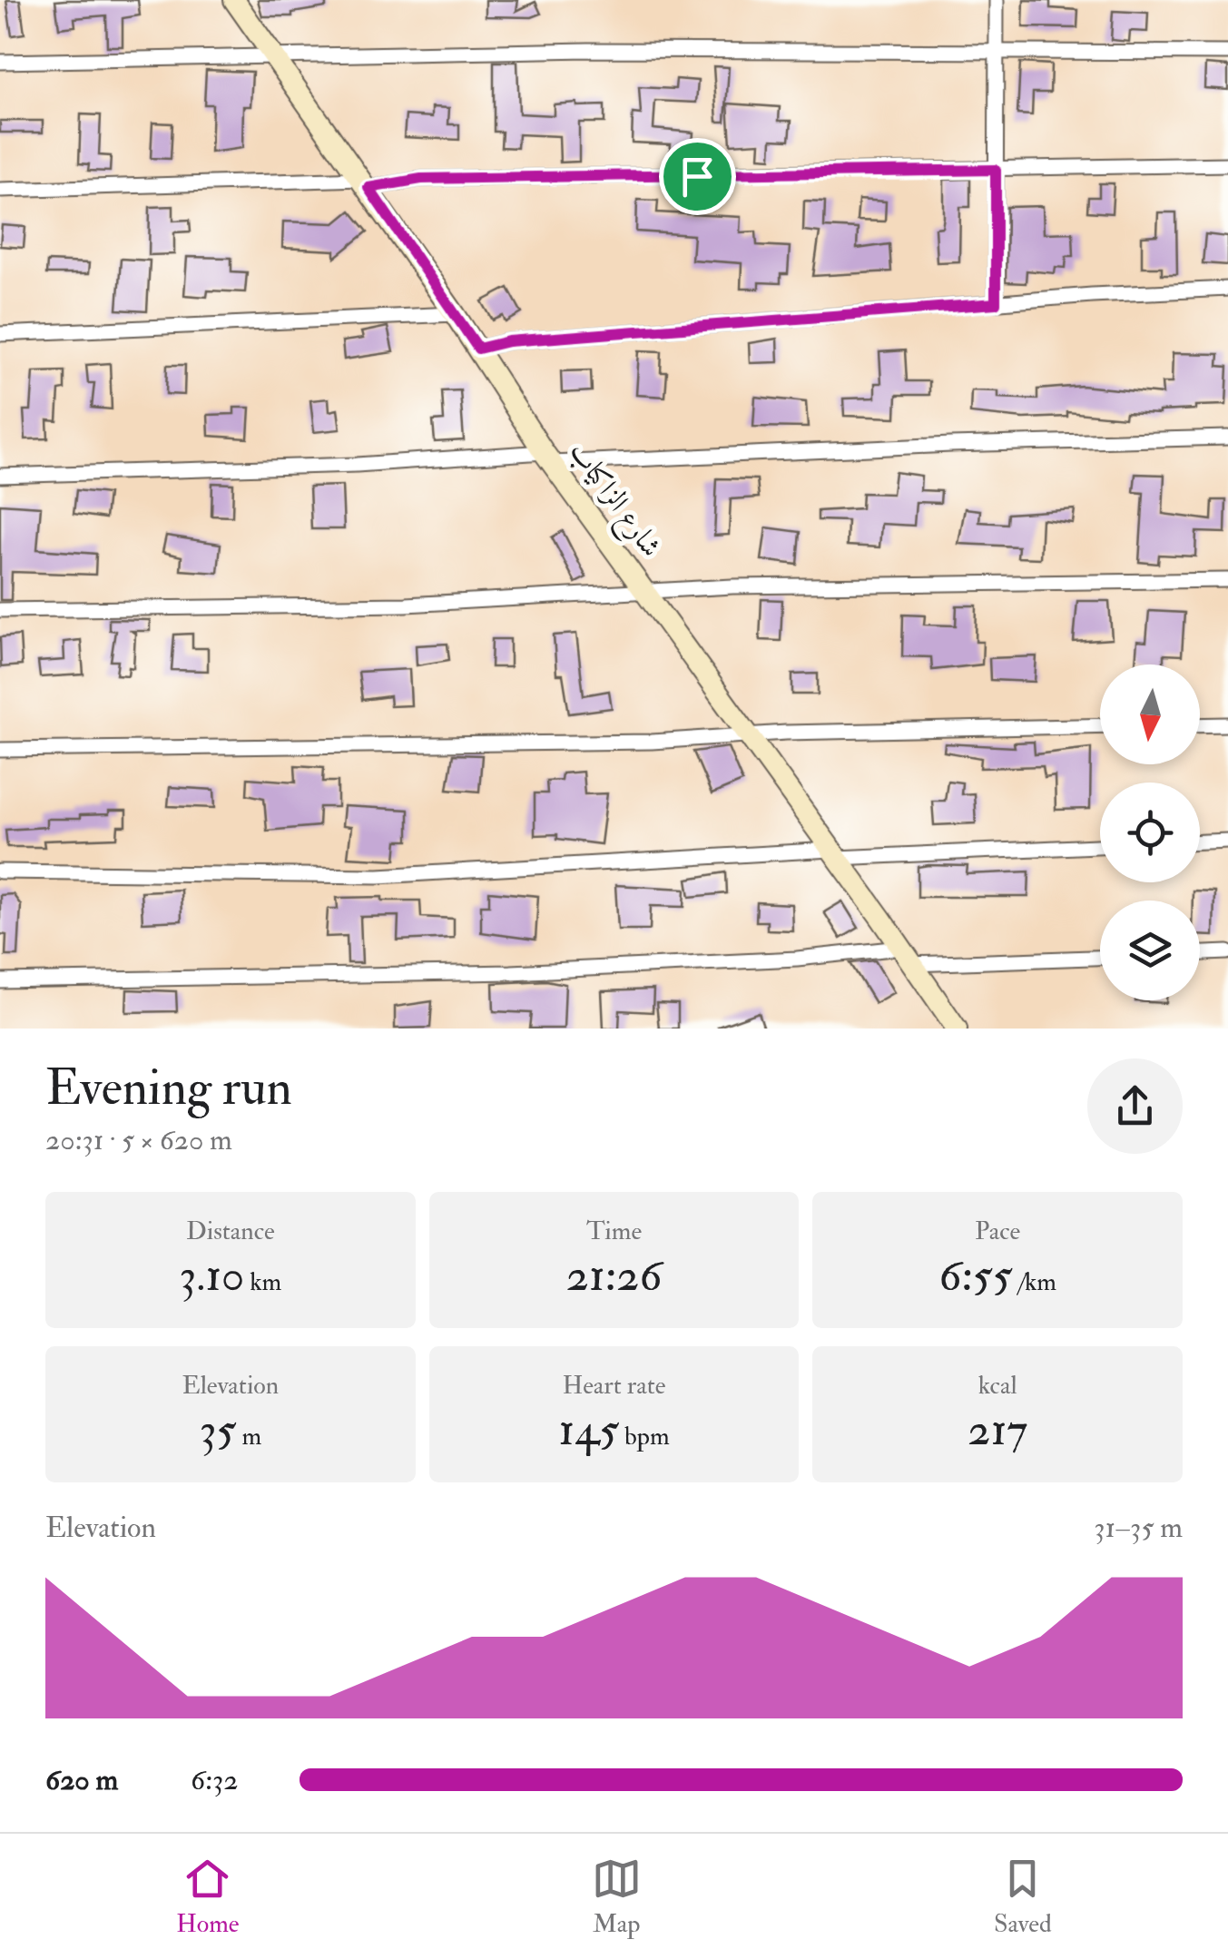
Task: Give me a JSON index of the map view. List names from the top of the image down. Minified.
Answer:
{"streets":{"street":["شارع الزاكياب"]},"north":"bottom","page":{"heading":["Evening run","20:31 · 5 × 620 m"],"stats":[["Distance","3.10 km"],["Time","21:26"],["Pace","6:55 /km"],["Elevation","35 m"],["Heart rate","145 bpm"],["kcal","217"]],"chart":["Elevation","31–35 m"],"list":[{"name":"620 m","note":"6:32"}],"tabs":["Home","Map","Saved"]}}
